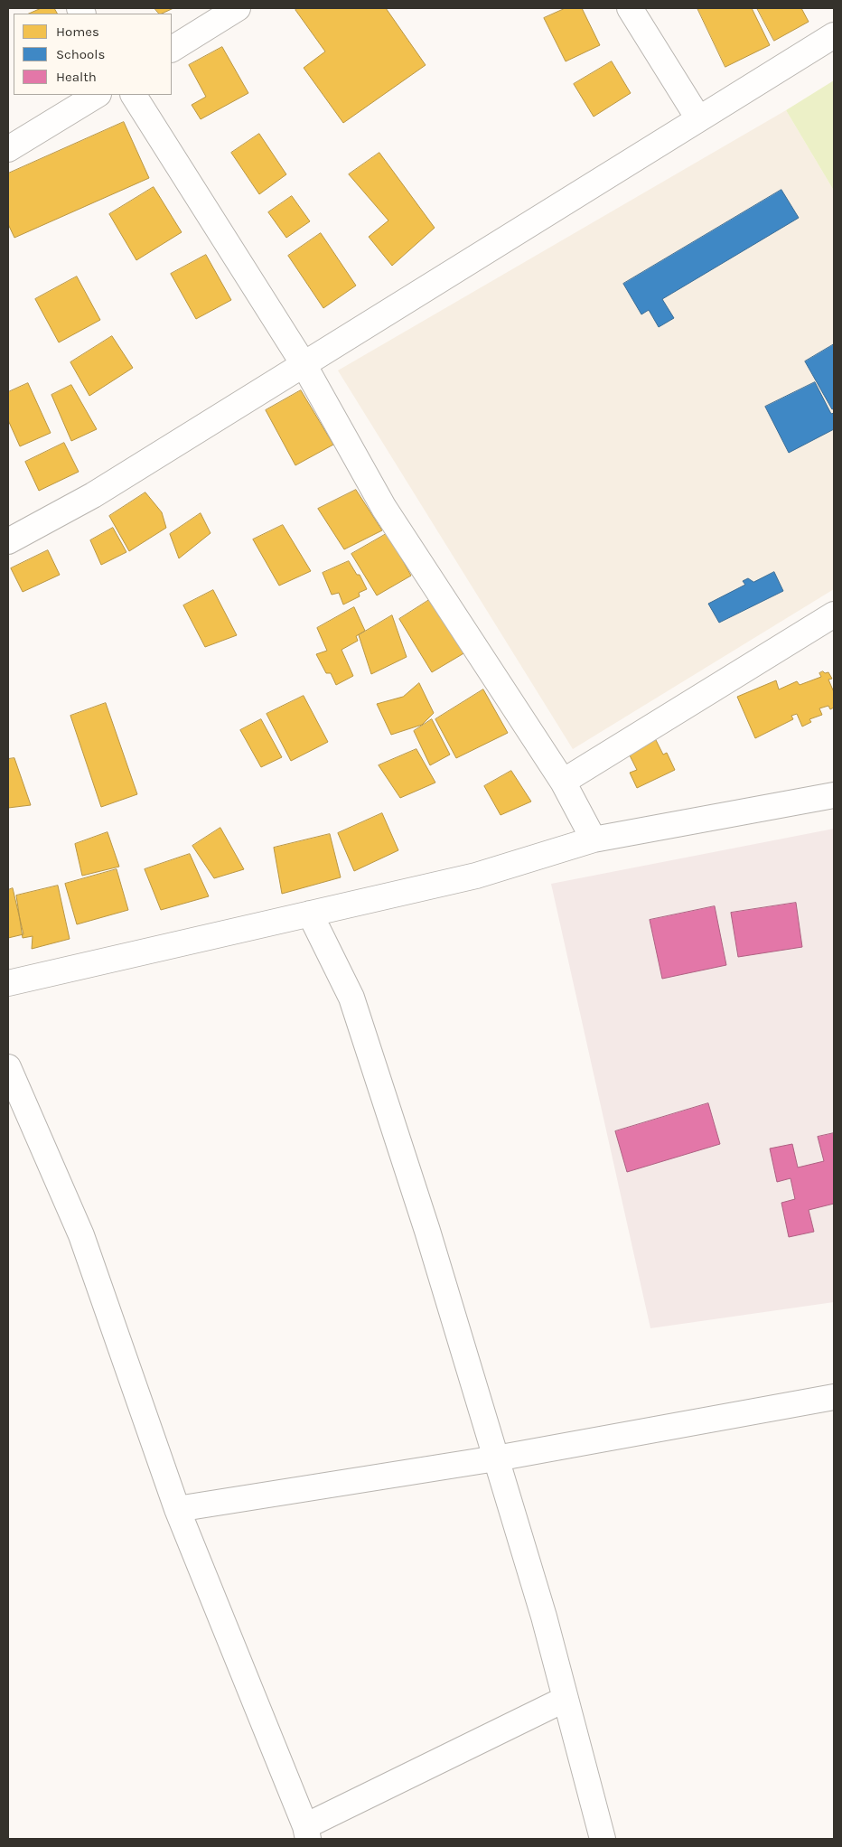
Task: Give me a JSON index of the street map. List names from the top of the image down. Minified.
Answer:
{"legend":["Homes","Schools","Health"]}
